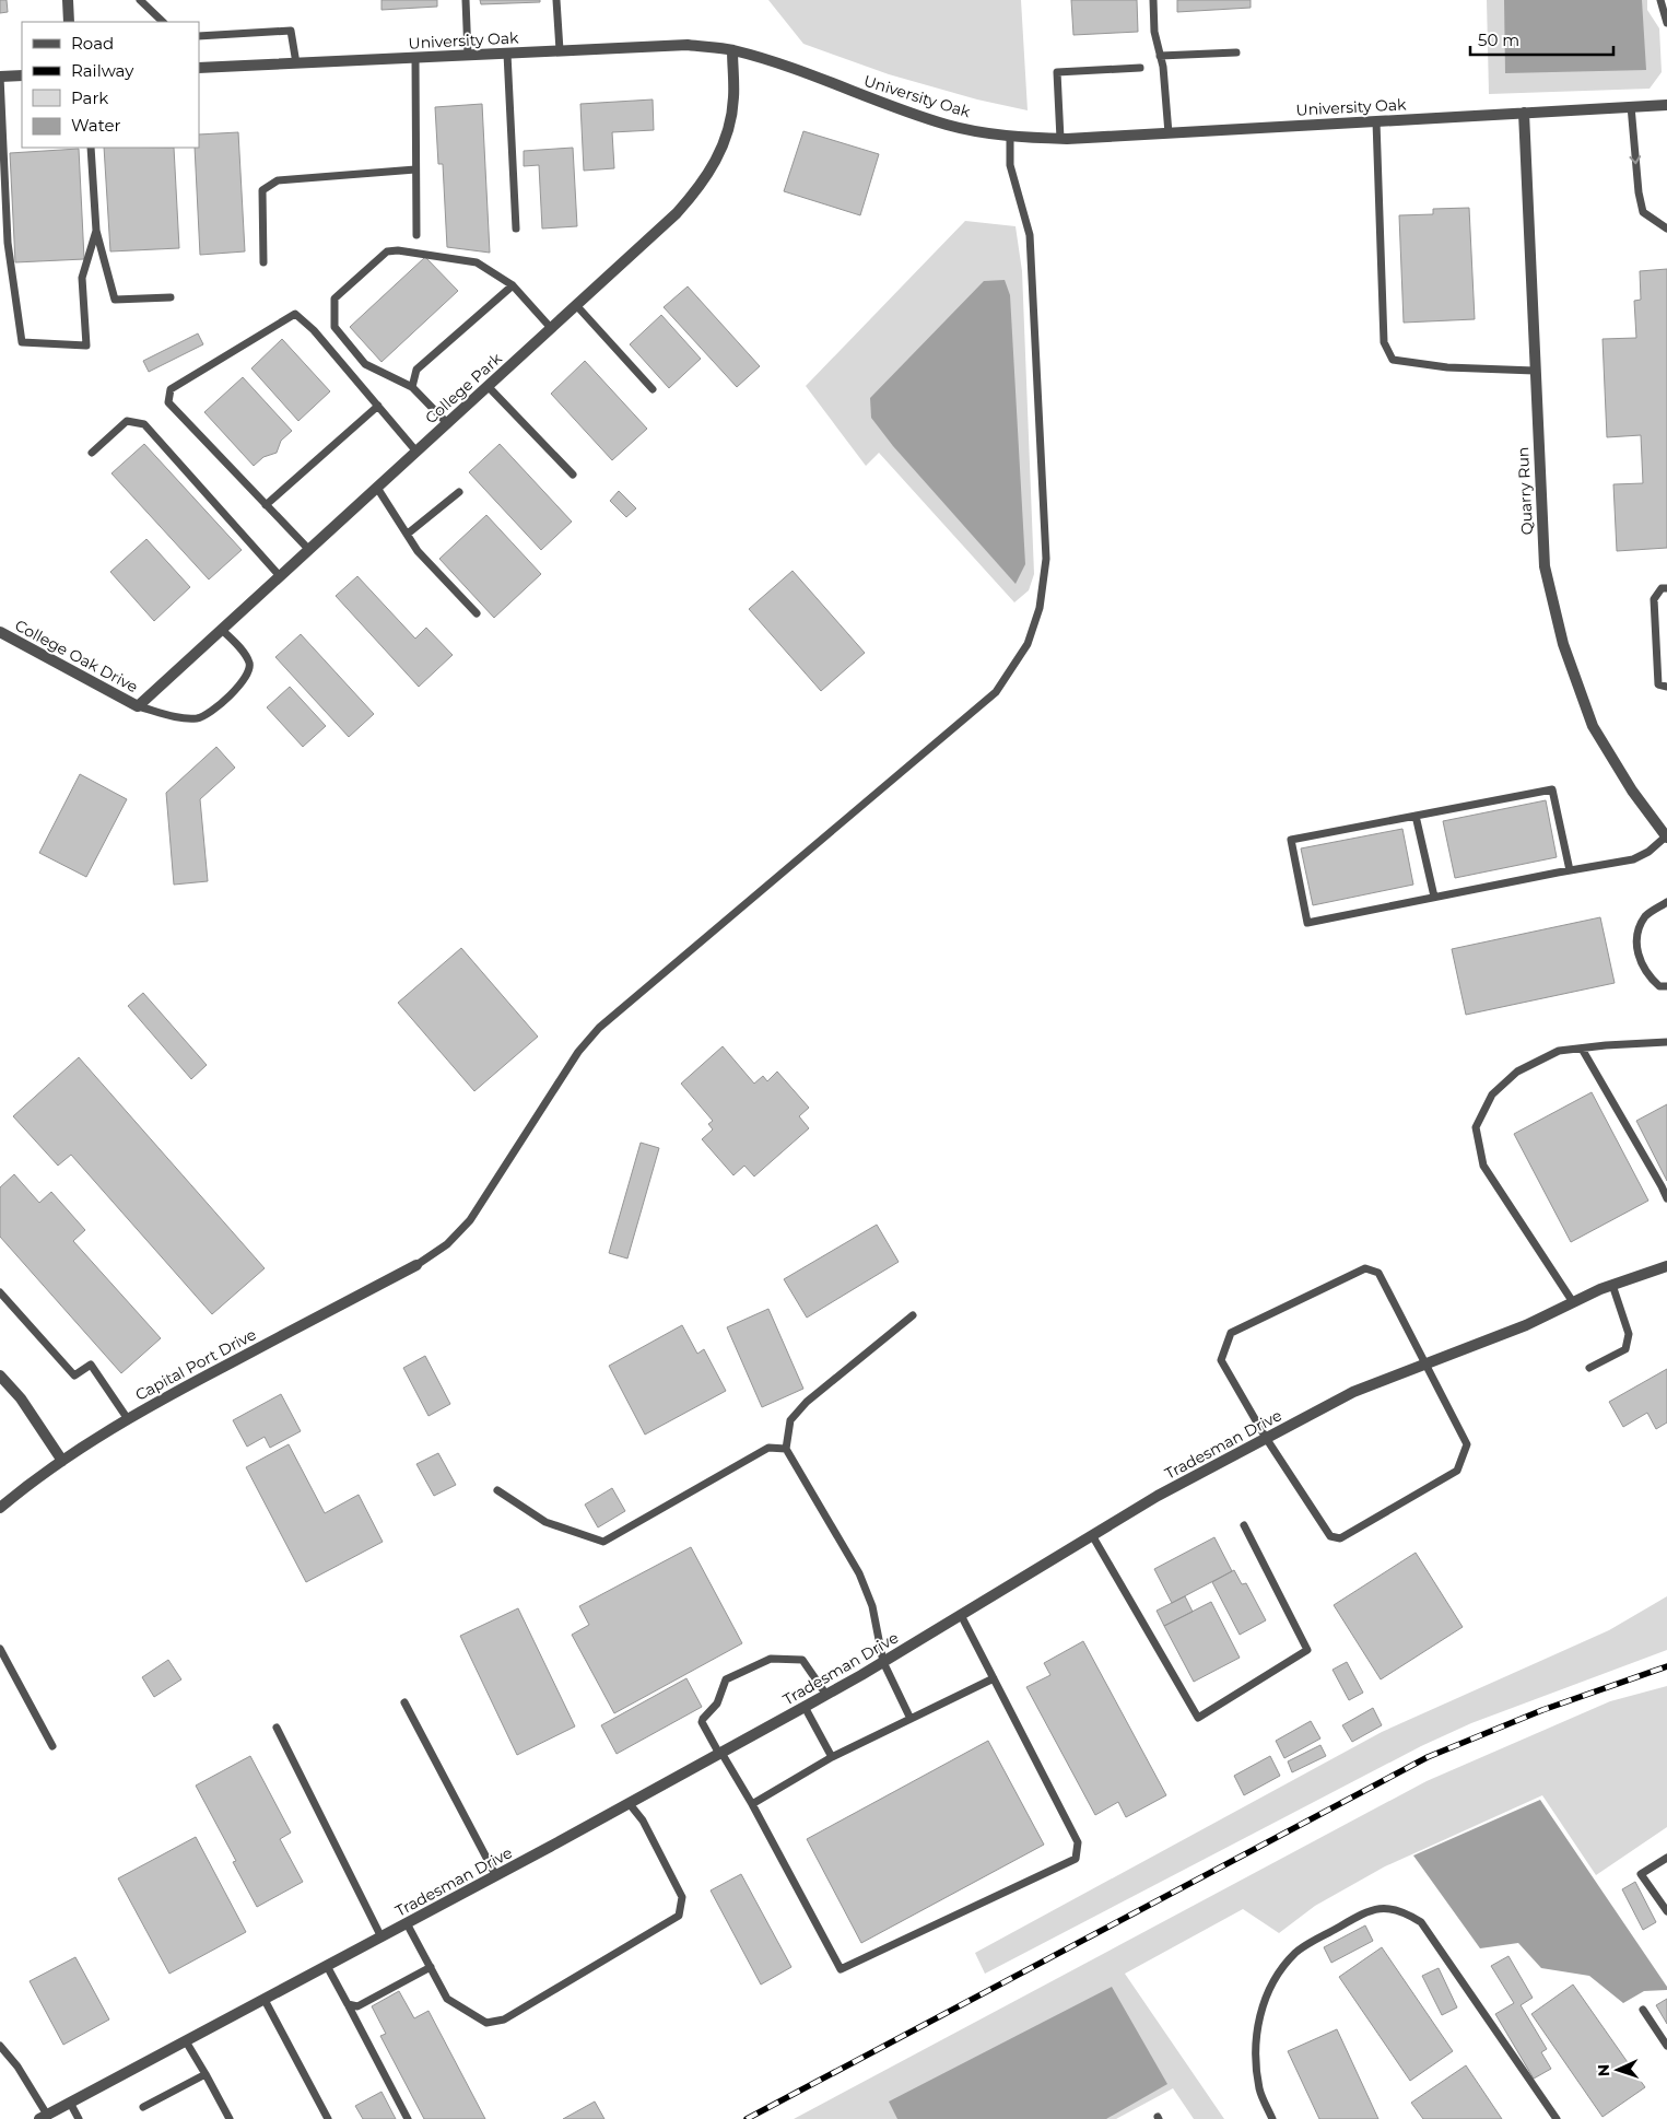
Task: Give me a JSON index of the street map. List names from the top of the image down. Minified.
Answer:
{"streets":{"street":["University Oak","College Park","Quarry Run","College Oak Drive","Capital Port Drive","Tradesman Drive"]},"crossings":[["University Oak","College Park"],["University Oak","Quarry Run"],["College Park","College Oak Drive"]],"legend":["Road","Railway","Park","Water"],"scale_bar":"50 m","north":"left"}
